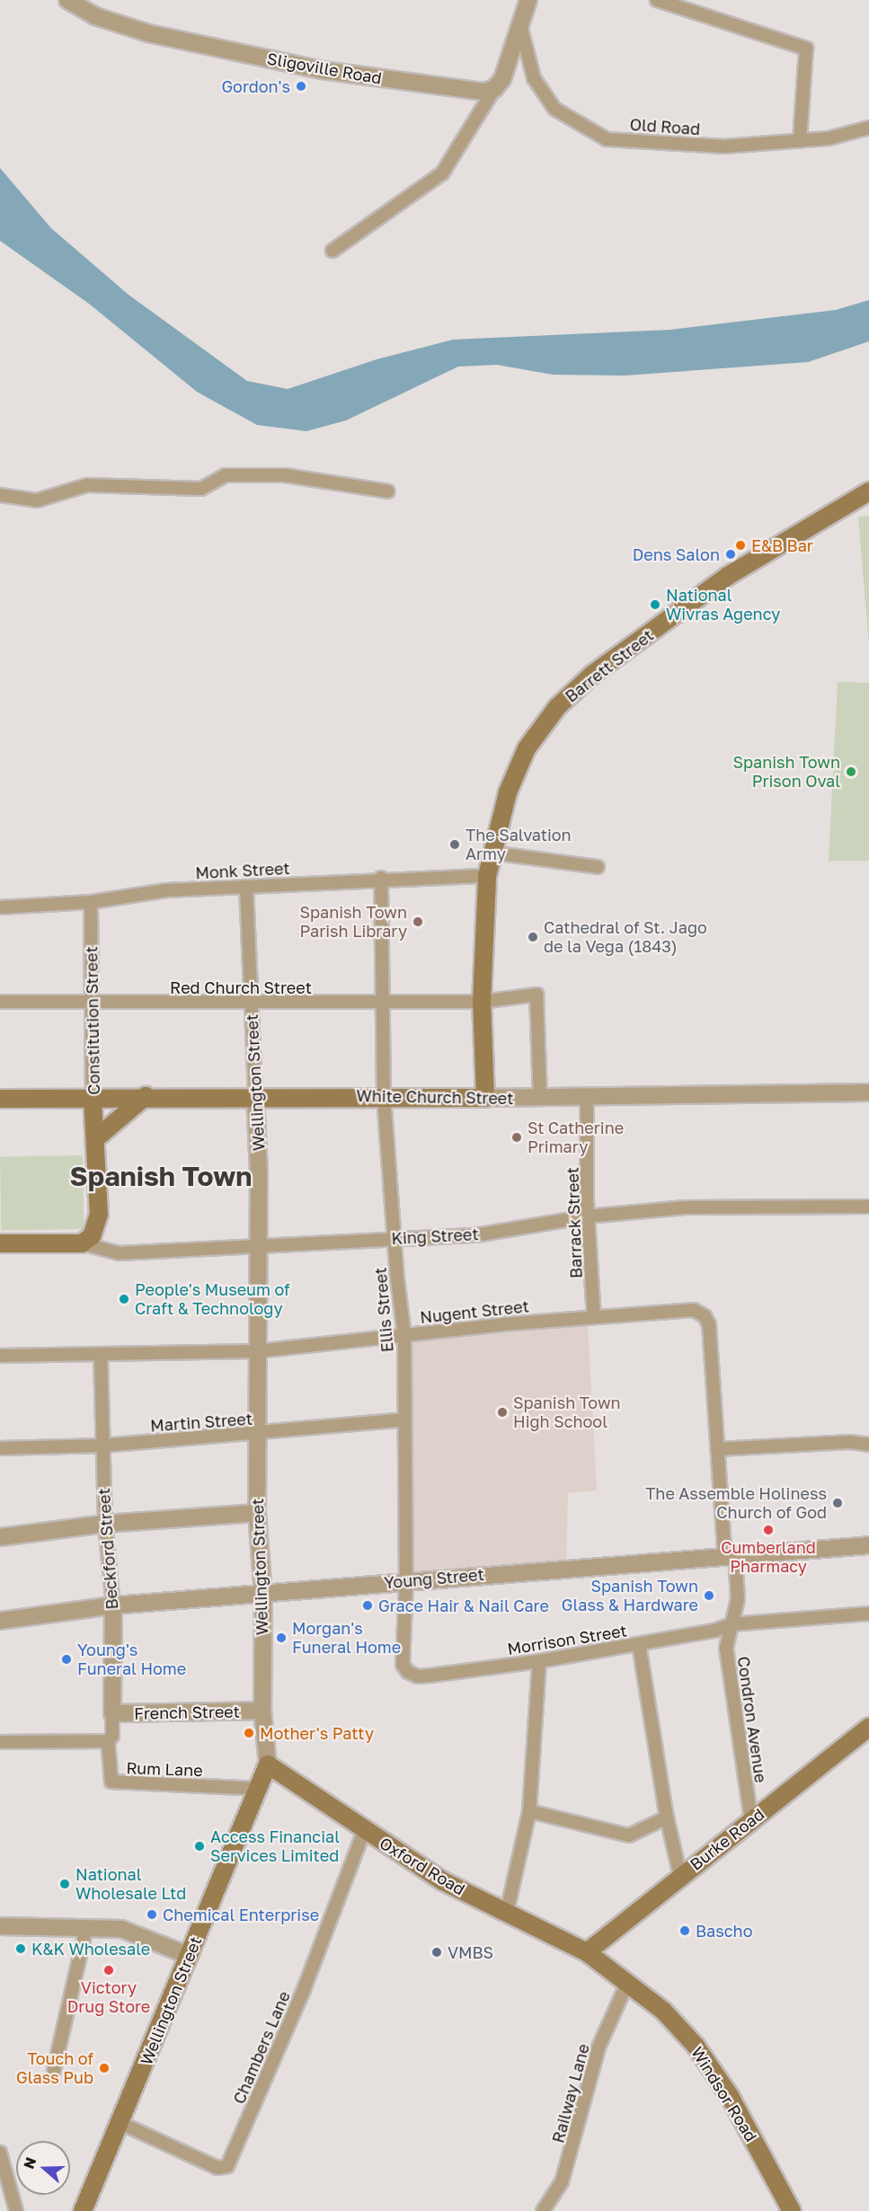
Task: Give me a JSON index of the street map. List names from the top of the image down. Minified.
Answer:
{"streets":{"main road":["Barrett Street","Constitution Street","Wellington Street","White Church Street","King Street","Burke Road","Oxford Road","Windsor Road"],"street":["Sligoville Road","Old Road","Monk Street","Red Church Street","Barrack Street","Ellis Street","Nugent Street","Martin Street","Beckford Street","Young Street","Morrison Street","French Street","Condron Avenue","Rum Lane","Chambers Lane","Railway Lane"]},"crossings":[["Barrett Street","Monk Street"],["Barrett Street","Red Church Street"],["Barrett Street","White Church Street"],["Monk Street","Constitution Street"],["Monk Street","Wellington Street"],["Monk Street","Ellis Street"],["Red Church Street","Constitution Street"],["Red Church Street","Wellington Street"],["Red Church Street","White Church Street"],["Red Church Street","Ellis Street"],["Constitution Street","White Church Street"],["Constitution Street","King Street"],["Wellington Street","White Church Street"],["Wellington Street","King Street"],["Wellington Street","Nugent Street"],["Wellington Street","Martin Street"],["Wellington Street","Young Street"],["Wellington Street","French Street"],["Wellington Street","Rum Lane"],["Wellington Street","Oxford Road"],["Wellington Street","Chambers Lane"],["White Church Street","Barrack Street"],["White Church Street","Ellis Street"],["Barrack Street","King Street"],["Barrack Street","Nugent Street"],["King Street","Ellis Street"],["Ellis Street","Nugent Street"],["Ellis Street","Martin Street"],["Ellis Street","Young Street"],["Ellis Street","Morrison Street"],["Nugent Street","Beckford Street"],["Nugent Street","Young Street"],["Martin Street","Beckford Street"],["Beckford Street","Young Street"],["Beckford Street","French Street"],["Beckford Street","Rum Lane"],["Morrison Street","Condron Avenue"],["Condron Avenue","Burke Road"],["Burke Road","Oxford Road"],["Burke Road","Windsor Road"],["Oxford Road","Chambers Lane"],["Oxford Road","Windsor Road"],["Railway Lane","Windsor Road"]],"districts":["Spanish Town"],"places":["Gordon's","E&B Bar","Dens Salon","National Wivras Agency","Spanish Town Prison Oval","The Salvation Army","Spanish Town Parish Library","Cathedral of St. Jago de la Vega (1843)","St Catherine Primary","People's Museum of Craft & Technology","Spanish Town High School","The Assemble Holiness Church of God","Cumberland Pharmacy","Spanish Town Glass & Hardware","Grace Hair & Nail Care","Morgan's Funeral Home","Young's Funeral Home","Mother's Patty","Access Financial Services Limited","National Wholesale Ltd","Chemical Enterprise","Bascho","K&K Wholesale","VMBS","Victory Drug Store","Touch of Glass Pub"],"north":"left"}
